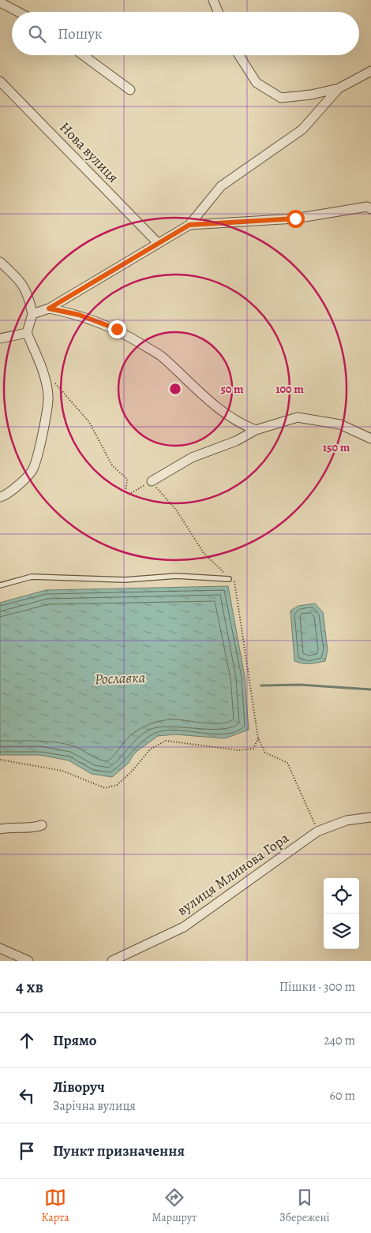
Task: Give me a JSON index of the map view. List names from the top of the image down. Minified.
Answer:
{"streets":{"street":["Нова вулиця","вулиця Млинова Гора"]},"water":["Рославка"],"page":{"search":"Пошук","heading":["4 хв","Пішки · 300 m"],"list":[["Прямо","240 m"],["Ліворуч","Зарічна вулиця","60 m"],"Пункт призначення"],"nav":["Карта","Маршрут","Збережені"]},"rings":["50 m","100 m","150 m"]}
